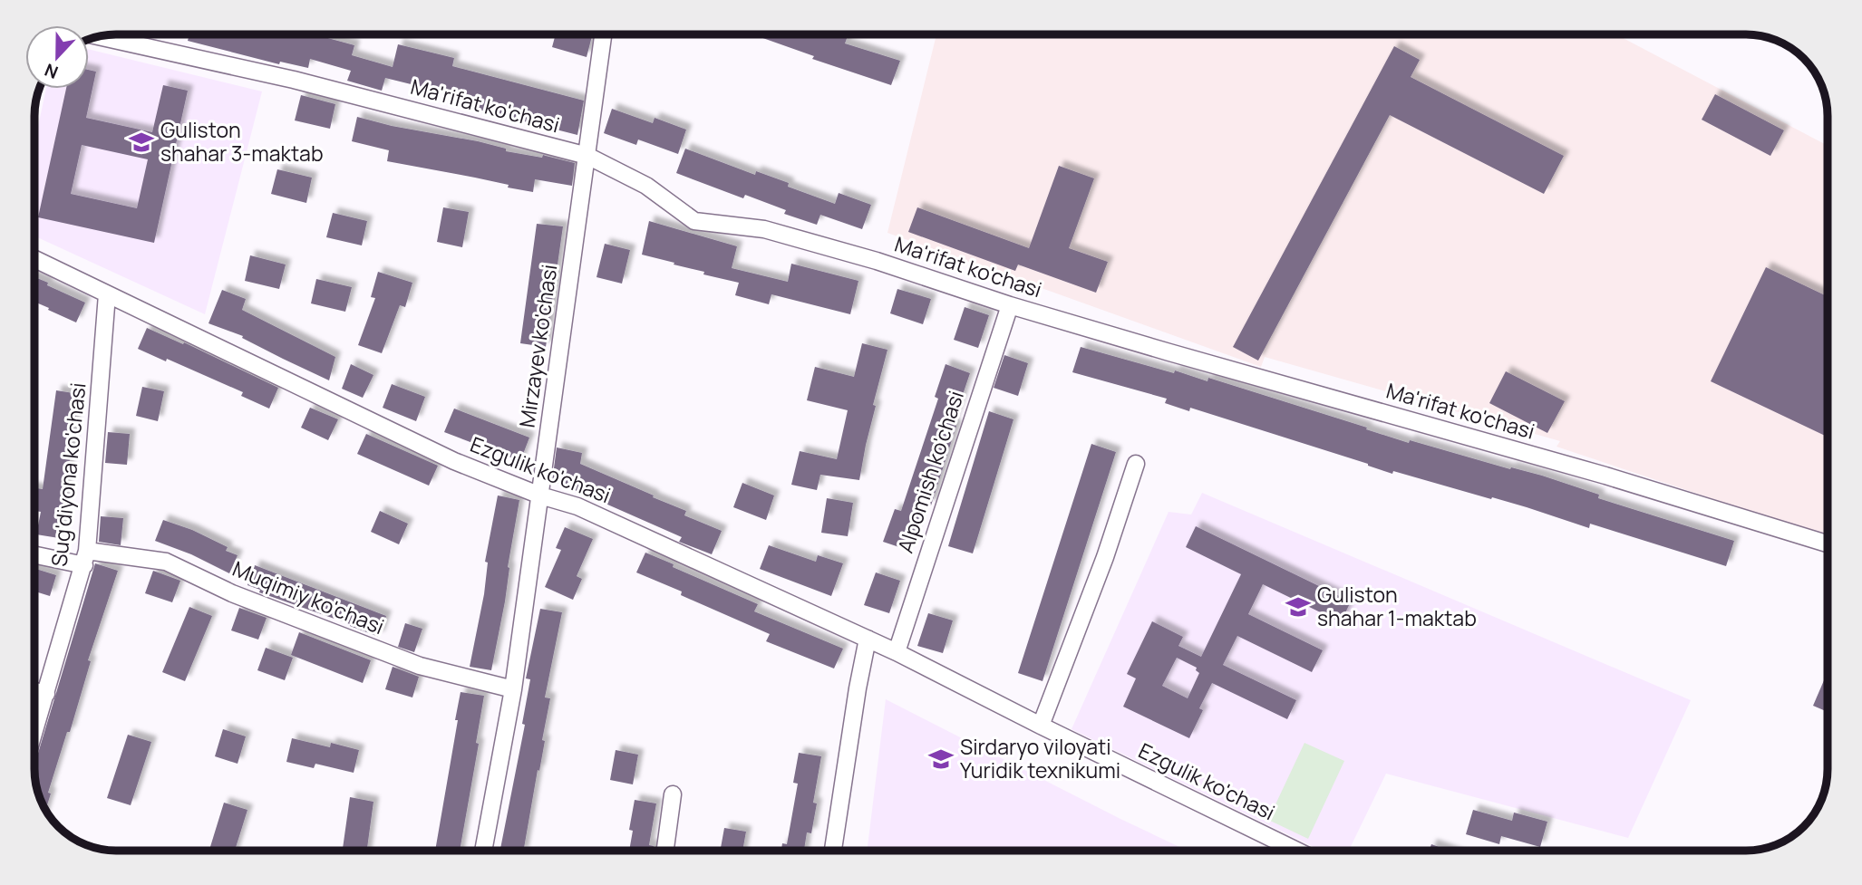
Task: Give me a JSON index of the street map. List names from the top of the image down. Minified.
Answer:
{"streets":{"street":["Ma'rifat ko'chasi","Mirzayev ko'chasi","Ezgulik ko'chasi","Alpomish ko'chasi","Sug'diyona ko'chasi","Muqimiy ko'chasi"]},"crossings":[["Ma'rifat ko'chasi","Mirzayev ko'chasi"],["Ma'rifat ko'chasi","Alpomish ko'chasi"],["Mirzayev ko'chasi","Ezgulik ko'chasi"],["Mirzayev ko'chasi","Muqimiy ko'chasi"],["Ezgulik ko'chasi","Alpomish ko'chasi"],["Ezgulik ko'chasi","Sug'diyona ko'chasi"],["Sug'diyona ko'chasi","Muqimiy ko'chasi"]],"places":{"school or university":["Guliston shahar 3-maktab","Guliston shahar 1-maktab","Sirdaryo viloyati Yuridik texnikumi"]},"north":"bottom"}
